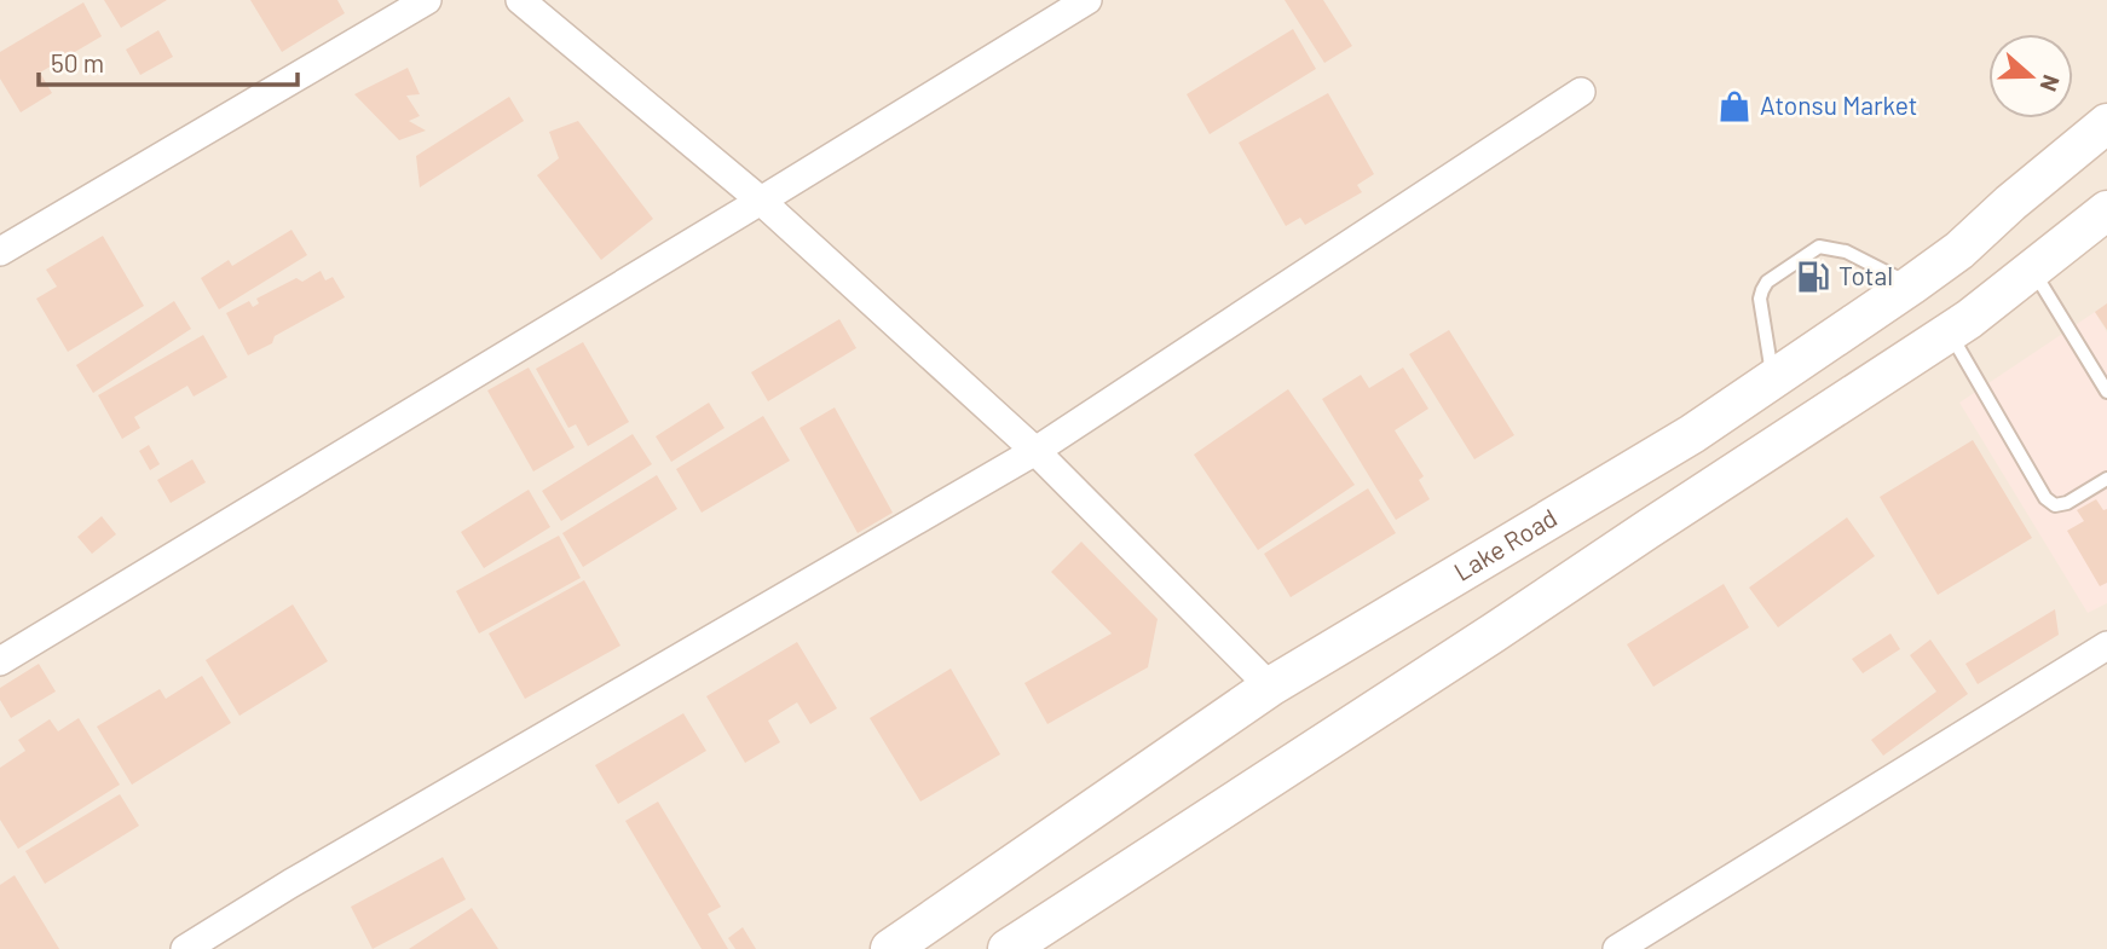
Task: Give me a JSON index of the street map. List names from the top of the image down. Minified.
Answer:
{"streets":{"main road":["Lake Road"]},"places":{"shop":["Atonsu Market"],"fuel station":["Total"]},"scale_bar":"50 m","north":"right"}
